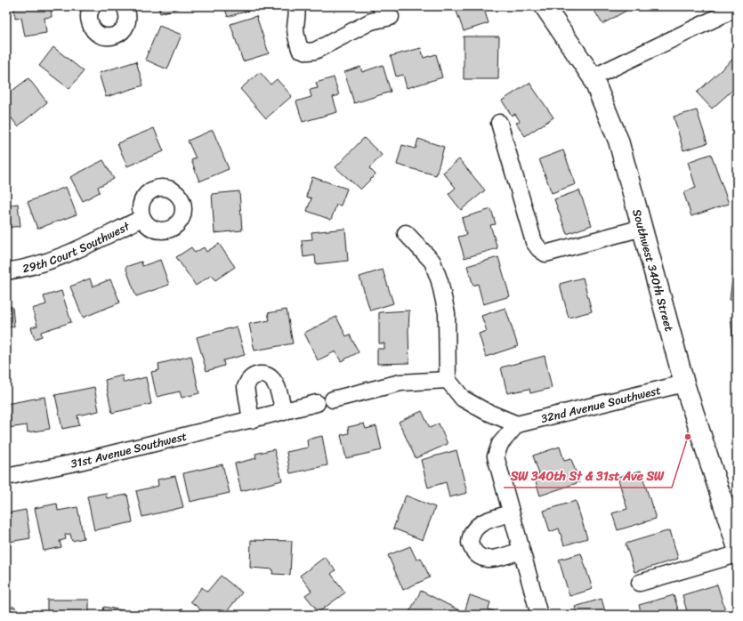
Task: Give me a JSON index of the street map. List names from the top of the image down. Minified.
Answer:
{"streets":{"main road":["Southwest 340th Street"],"street":["29th Court Southwest","32nd Avenue Southwest","31st Avenue Southwest"]},"crossings":[["Southwest 340th Street","32nd Avenue Southwest"]],"places":["SW 340th St & 31st Ave SW"]}
